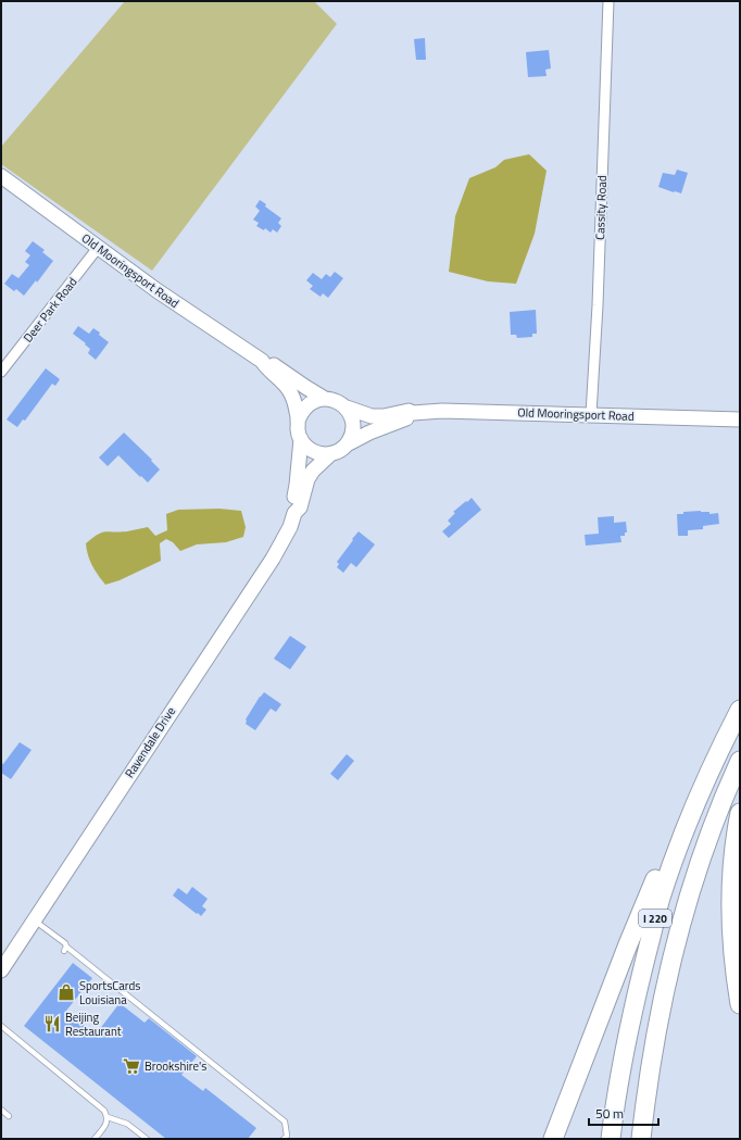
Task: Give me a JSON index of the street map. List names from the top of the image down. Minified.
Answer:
{"streets":{"highway":["I 220"],"main road":["Old Mooringsport Road","Ravendale Drive"],"street":["Cassity Road","Deer Park Road"]},"crossings":[["Cassity Road","Old Mooringsport Road"],["Old Mooringsport Road","Deer Park Road"],["Old Mooringsport Road","Ravendale Drive"]],"places":{"shop":["SportsCards Louisiana"],"restaurant":["Beijing Restaurant"],"supermarket":["Brookshire's"]},"scale_bar":"50 m"}
